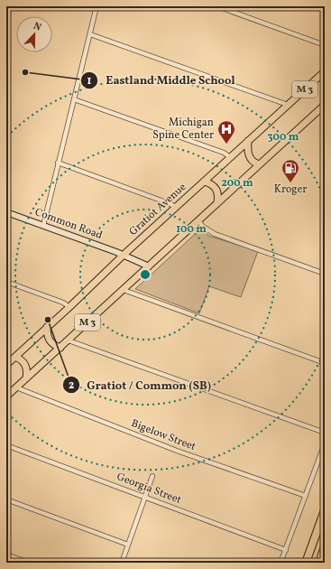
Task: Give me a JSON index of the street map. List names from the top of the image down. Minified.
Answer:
{"streets":{"main road":["M 3","Gratiot Avenue"],"street":["Common Road","Bigelow Street","Georgia Street"]},"crossings":[["M 3","Common Road"],["M 3","Bigelow Street"],["Gratiot Avenue","Common Road"]],"places":{"other":["Eastland Middle School","Gratiot / Common (SB)"],"hospital":["Michigan Spine Center"],"fuel station":["Kroger"]},"north":"top","rings":["300 m","200 m","100 m"]}
